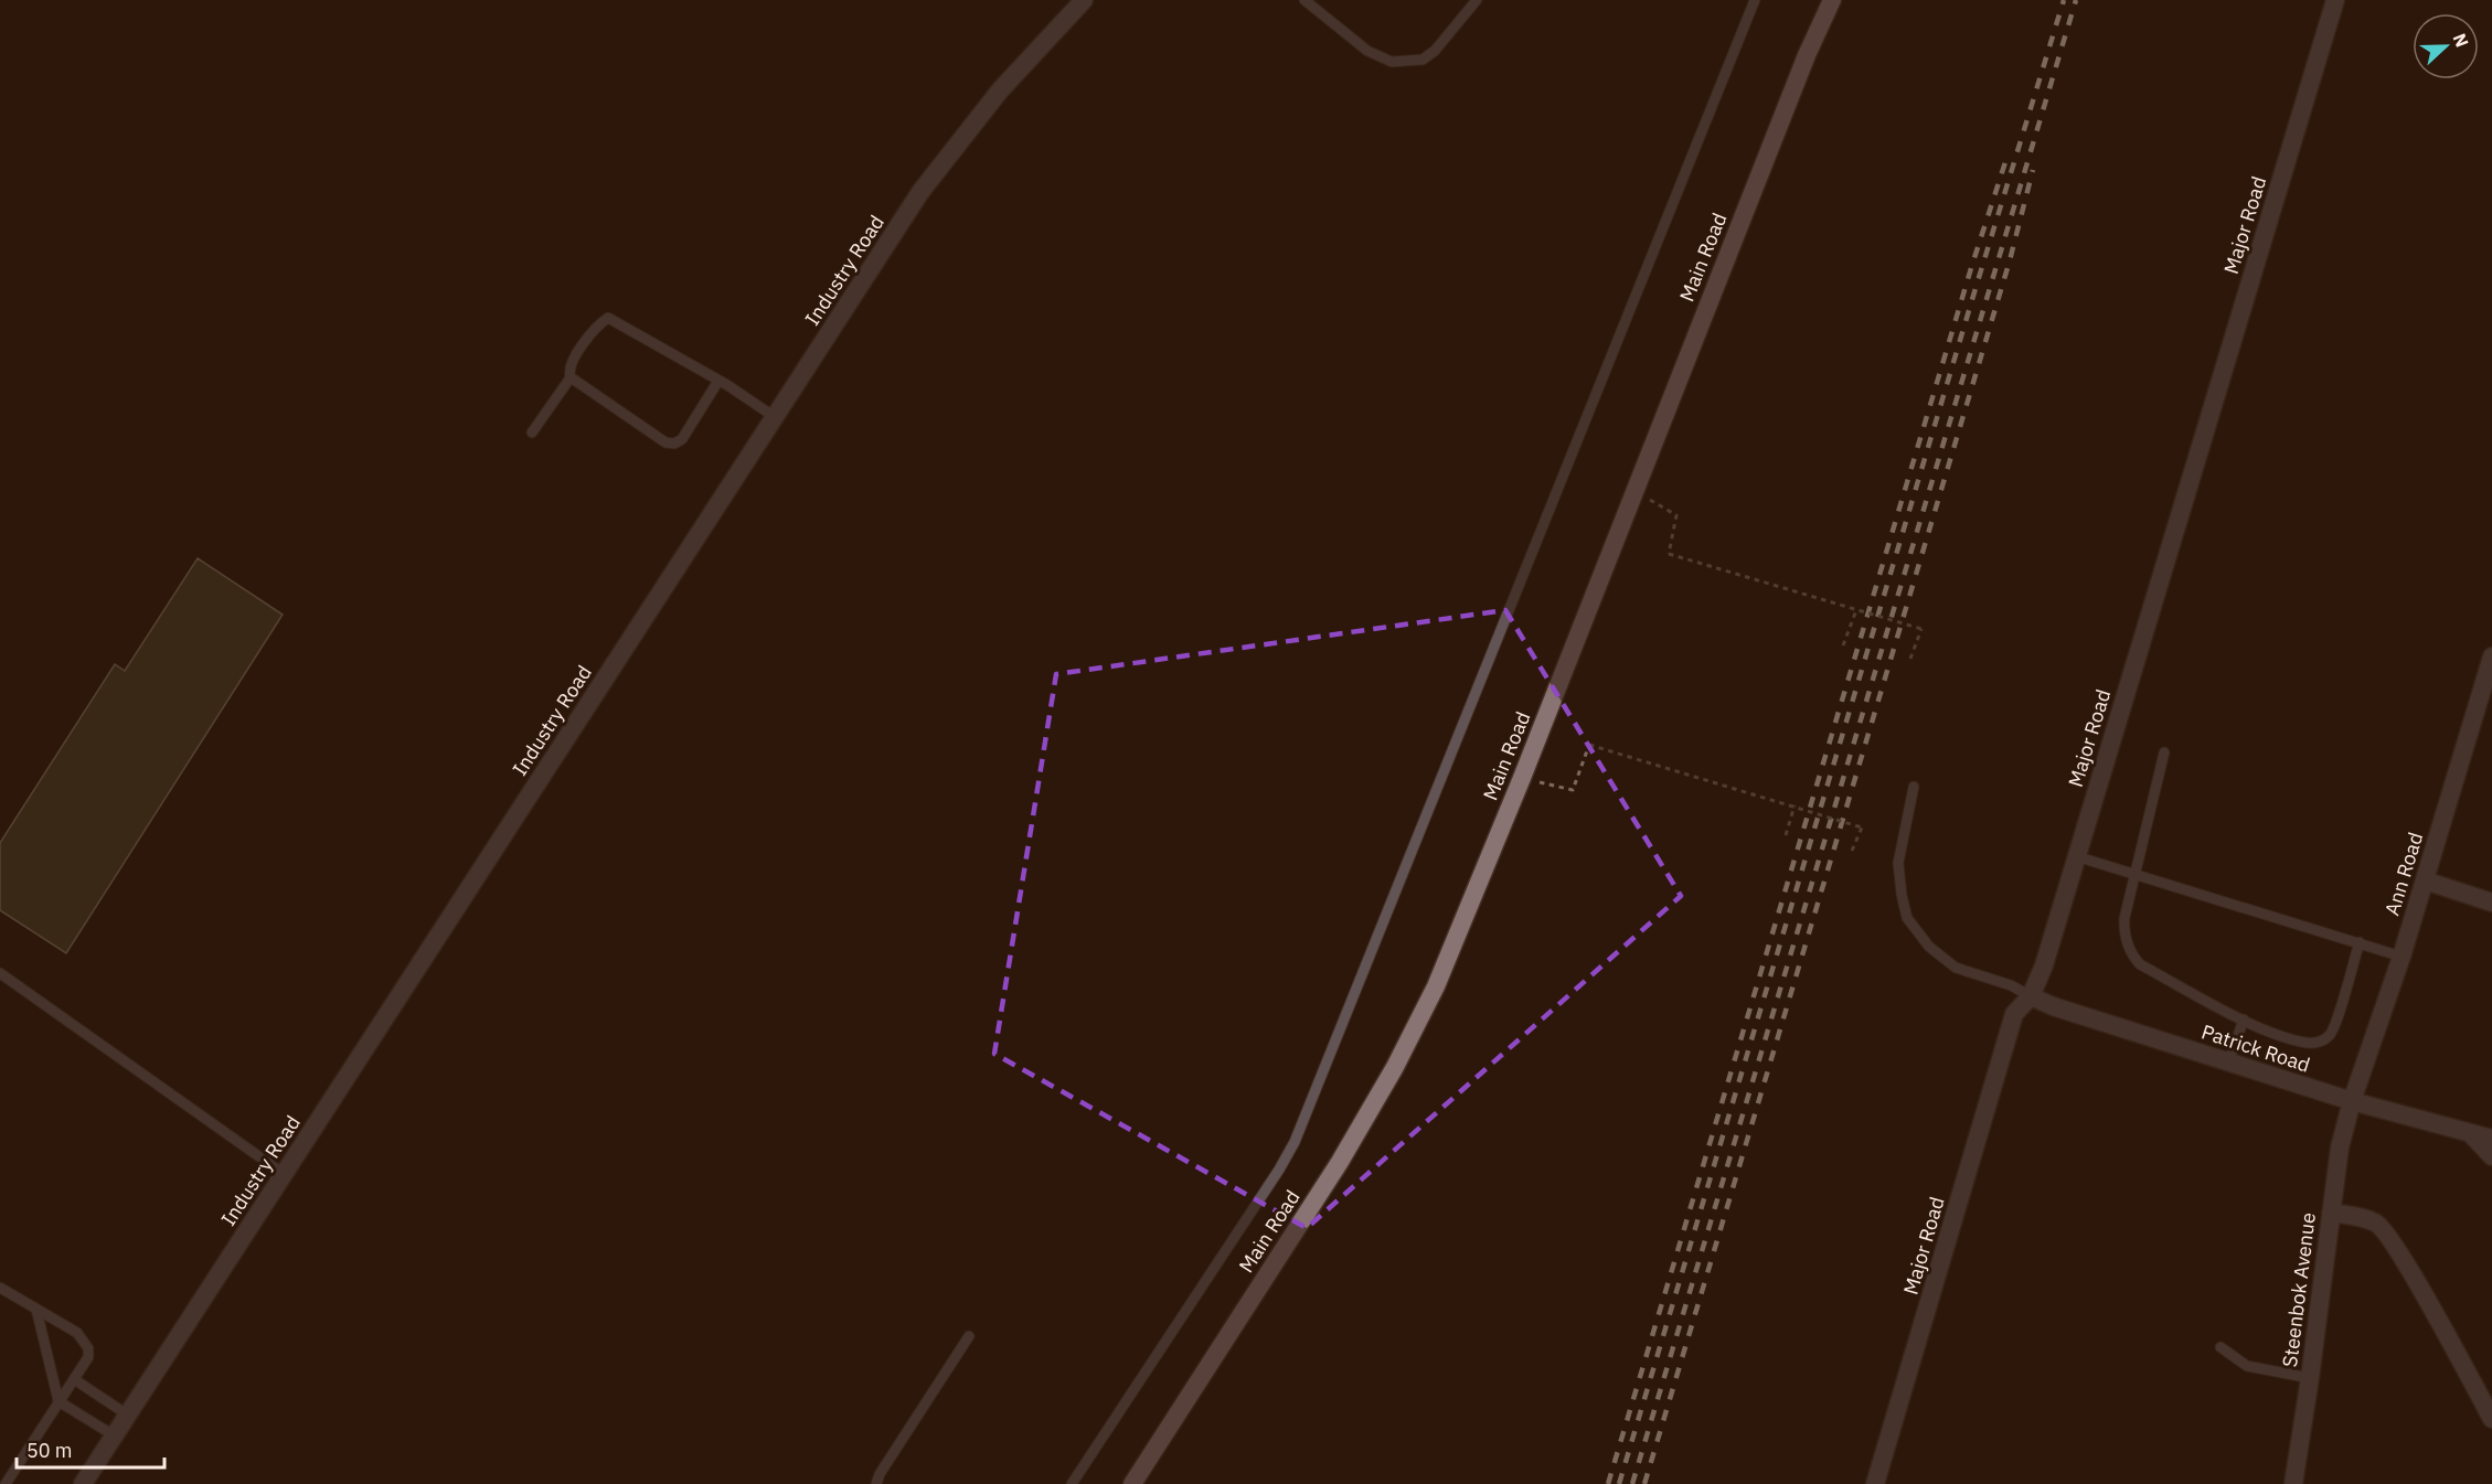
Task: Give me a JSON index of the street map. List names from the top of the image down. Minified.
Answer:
{"streets":{"main road":["Main Road"],"street":["Major Road","Industry Road","Ann Road","Patrick Road","Steenbok Avenue"]},"crossings":[["Major Road","Patrick Road"],["Ann Road","Patrick Road"],["Ann Road","Steenbok Avenue"],["Patrick Road","Steenbok Avenue"]],"scale_bar":"50 m","north":"right"}
